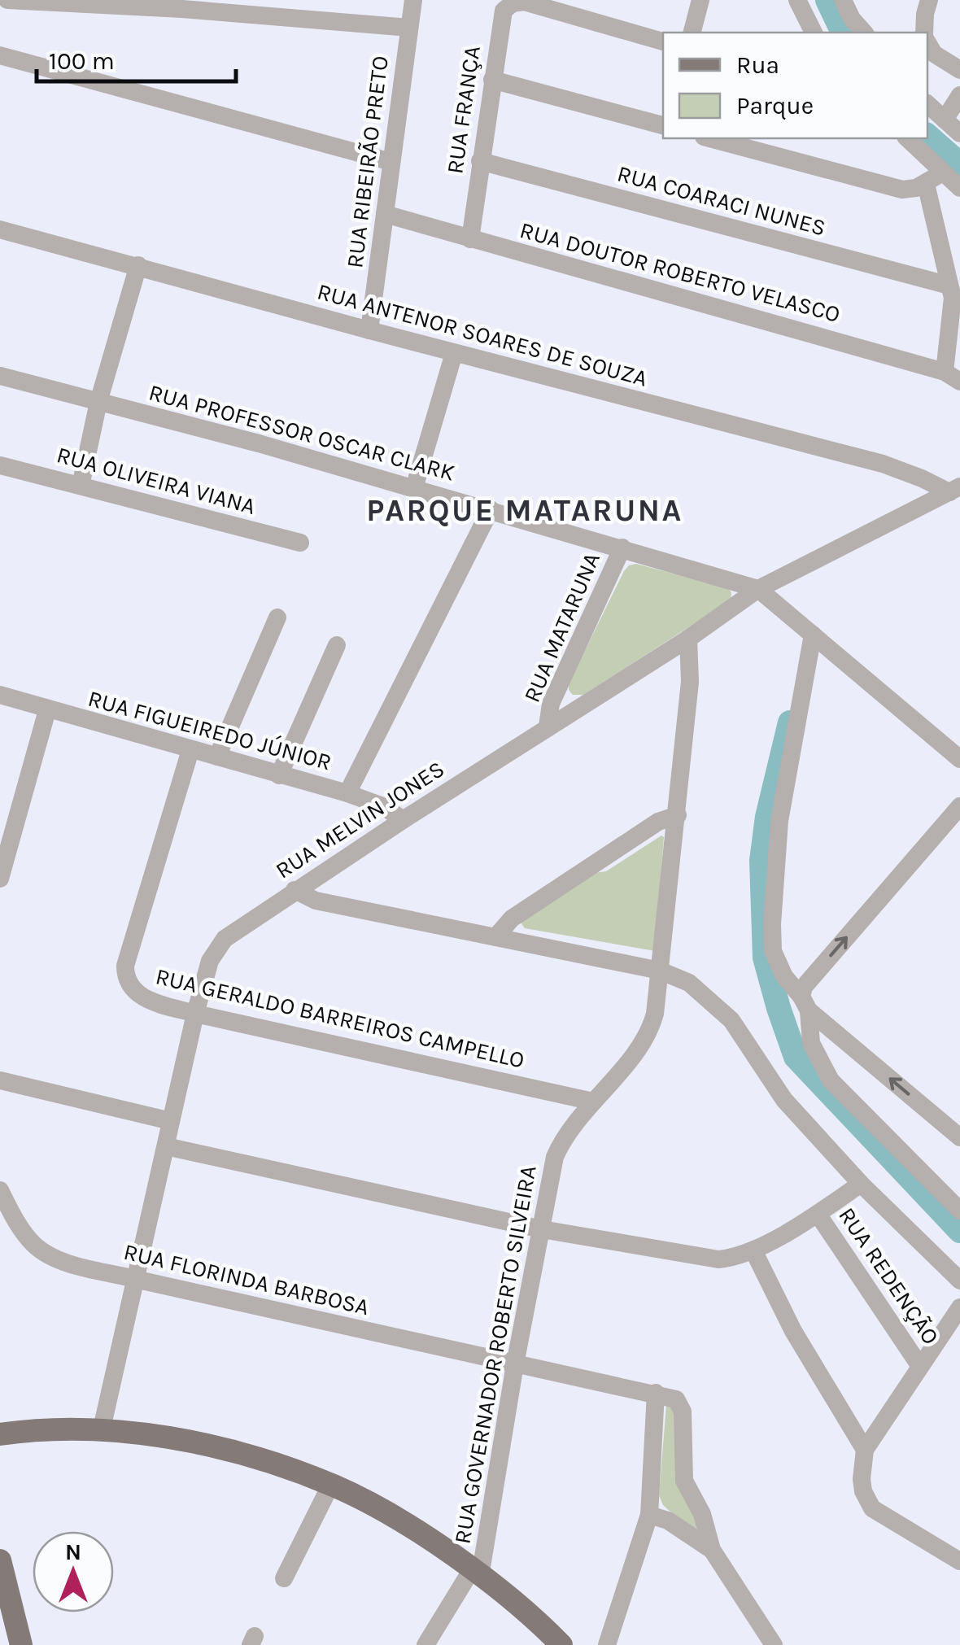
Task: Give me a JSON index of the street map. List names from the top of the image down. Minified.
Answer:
{"streets":{"street":["RUA FRANÇA","RUA RIBEIRÃO PRETO","RUA COARACI NUNES","RUA DOUTOR ROBERTO VELASCO","RUA ANTENOR SOARES DE SOUZA","RUA PROFESSOR OSCAR CLARK","RUA OLIVEIRA VIANA","RUA MATARUNA","RUA FIGUEIREDO JÚNIOR","RUA MELVIN JONES","RUA GERALDO BARREIROS CAMPELLO","RUA REDENÇÃO","RUA FLORINDA BARBOSA","RUA GOVERNADOR ROBERTO SILVEIRA"]},"crossings":[["RUA FRANÇA","RUA COARACI NUNES"],["RUA FRANÇA","RUA DOUTOR ROBERTO VELASCO"],["RUA RIBEIRÃO PRETO","RUA DOUTOR ROBERTO VELASCO"],["RUA RIBEIRÃO PRETO","RUA ANTENOR SOARES DE SOUZA"],["RUA ANTENOR SOARES DE SOUZA","RUA MELVIN JONES"],["RUA PROFESSOR OSCAR CLARK","RUA MATARUNA"],["RUA PROFESSOR OSCAR CLARK","RUA MELVIN JONES"],["RUA MATARUNA","RUA MELVIN JONES"],["RUA FIGUEIREDO JÚNIOR","RUA MELVIN JONES"],["RUA FIGUEIREDO JÚNIOR","RUA GERALDO BARREIROS CAMPELLO"],["RUA MELVIN JONES","RUA GERALDO BARREIROS CAMPELLO"],["RUA MELVIN JONES","RUA FLORINDA BARBOSA"],["RUA MELVIN JONES","RUA GOVERNADOR ROBERTO SILVEIRA"],["RUA GERALDO BARREIROS CAMPELLO","RUA GOVERNADOR ROBERTO SILVEIRA"],["RUA FLORINDA BARBOSA","RUA GOVERNADOR ROBERTO SILVEIRA"]],"districts":["PARQUE MATARUNA"],"legend":["Rua","Parque"],"scale_bar":"100 m","north":"top"}
